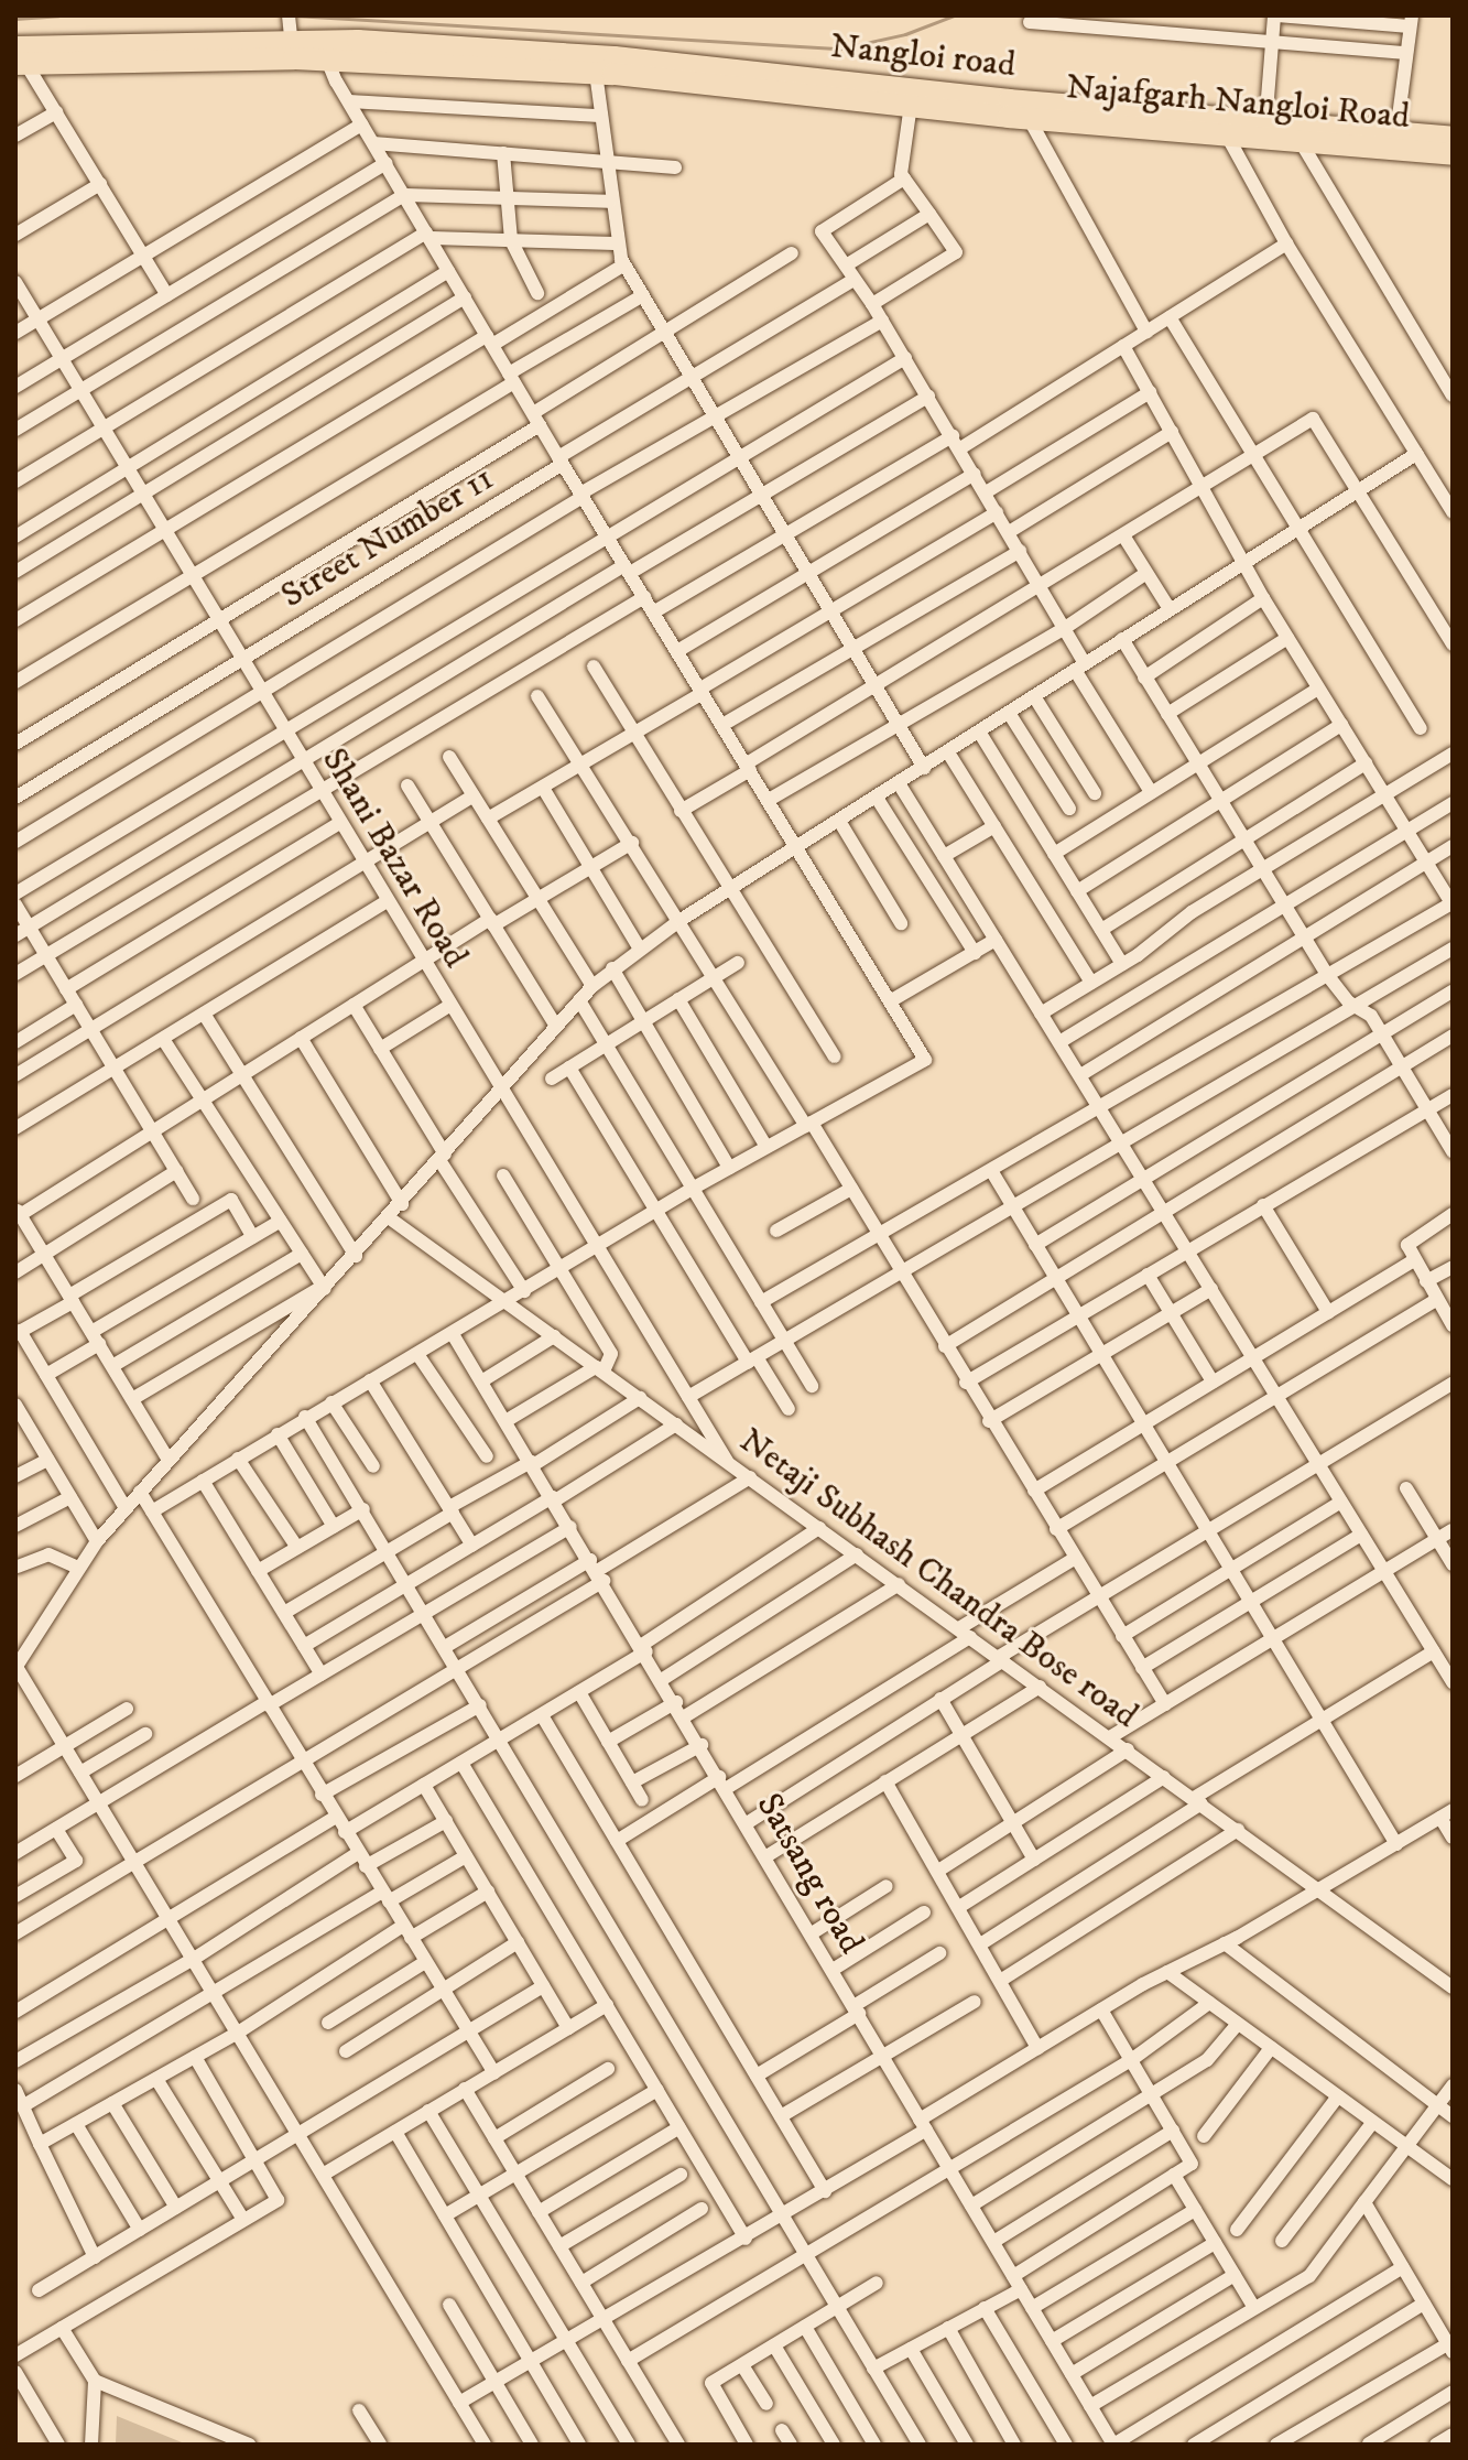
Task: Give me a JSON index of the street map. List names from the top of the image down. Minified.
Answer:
{"streets":{"main road":["Nangloi road","Najafgarh Nangloi Road"],"street":["Street Number 11","Shani Bazar Road","Netaji Subhash Chandra Bose road","Satsang road"]},"crossings":[["Nangloi road","Najafgarh Nangloi Road"],["Street Number 11","Shani Bazar Road"],["Shani Bazar Road","Netaji Subhash Chandra Bose road"]]}
